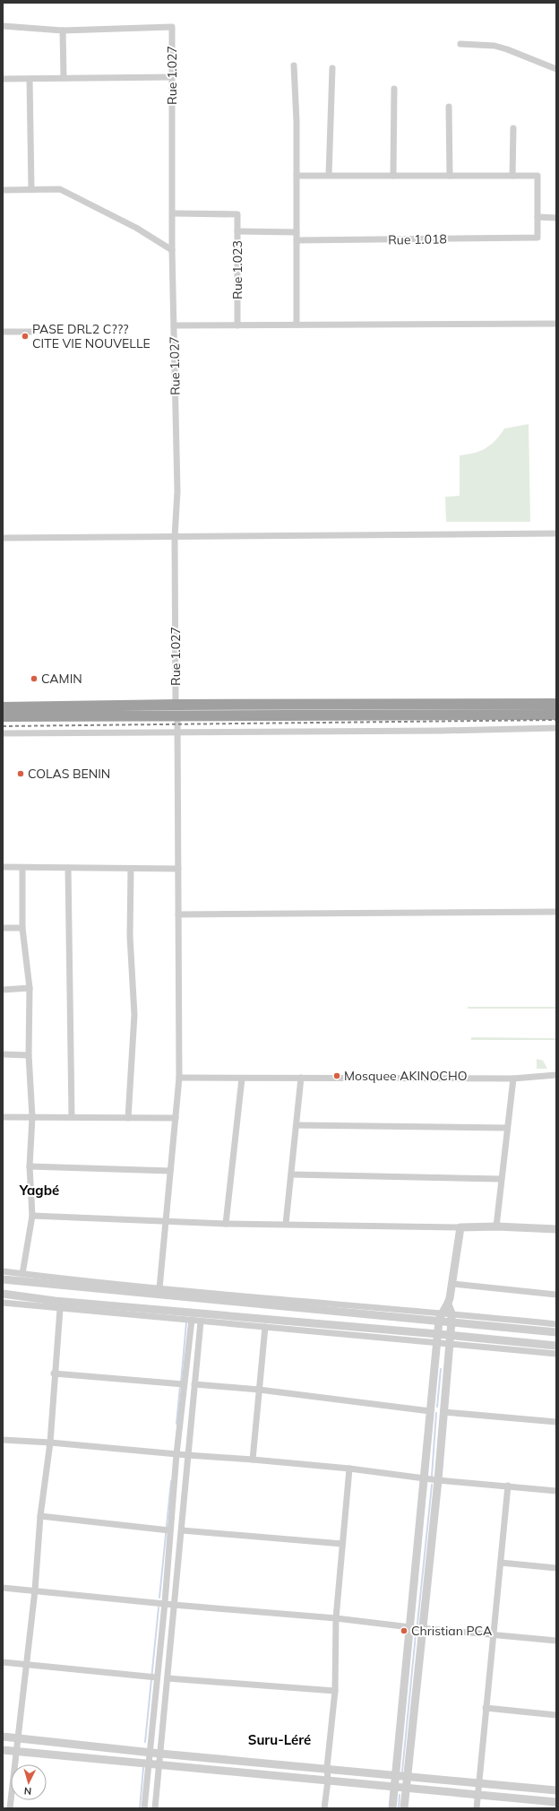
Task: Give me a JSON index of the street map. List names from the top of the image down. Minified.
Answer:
{"streets":{"street":["Rue 1.027","Rue 1.018","Rue 1.023"]},"crossings":[["Rue 1.027","Rue 1.023"]],"districts":["Yagbé","Suru-Léré"],"places":["PASE DRL2 C??? CITE VIE NOUVELLE","CAMIN","COLAS BENIN","Mosquee AKINOCHO","Christian PCA"],"north":"bottom"}
